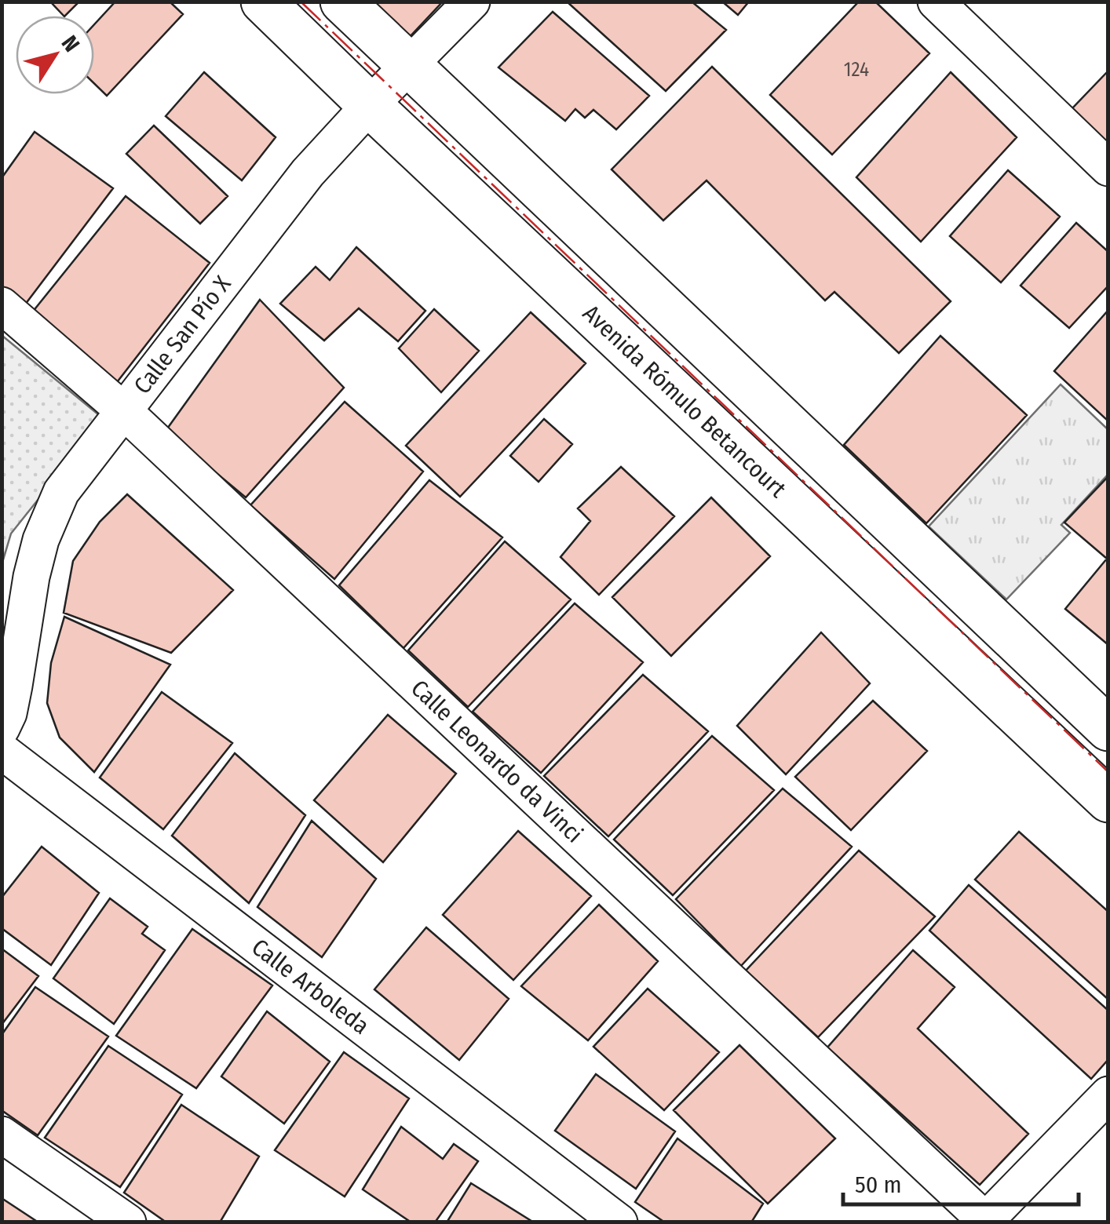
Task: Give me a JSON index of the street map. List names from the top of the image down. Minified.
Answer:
{"streets":{"main road":["Avenida Rómulo Betancourt"],"street":["Calle San Pío X","Calle Leonardo da Vinci","Calle Arboleda"]},"crossings":[["Calle San Pío X","Avenida Rómulo Betancourt"],["Calle San Pío X","Calle Leonardo da Vinci"]],"house_numbers":["124"],"scale_bar":"50 m","north":"top right"}
